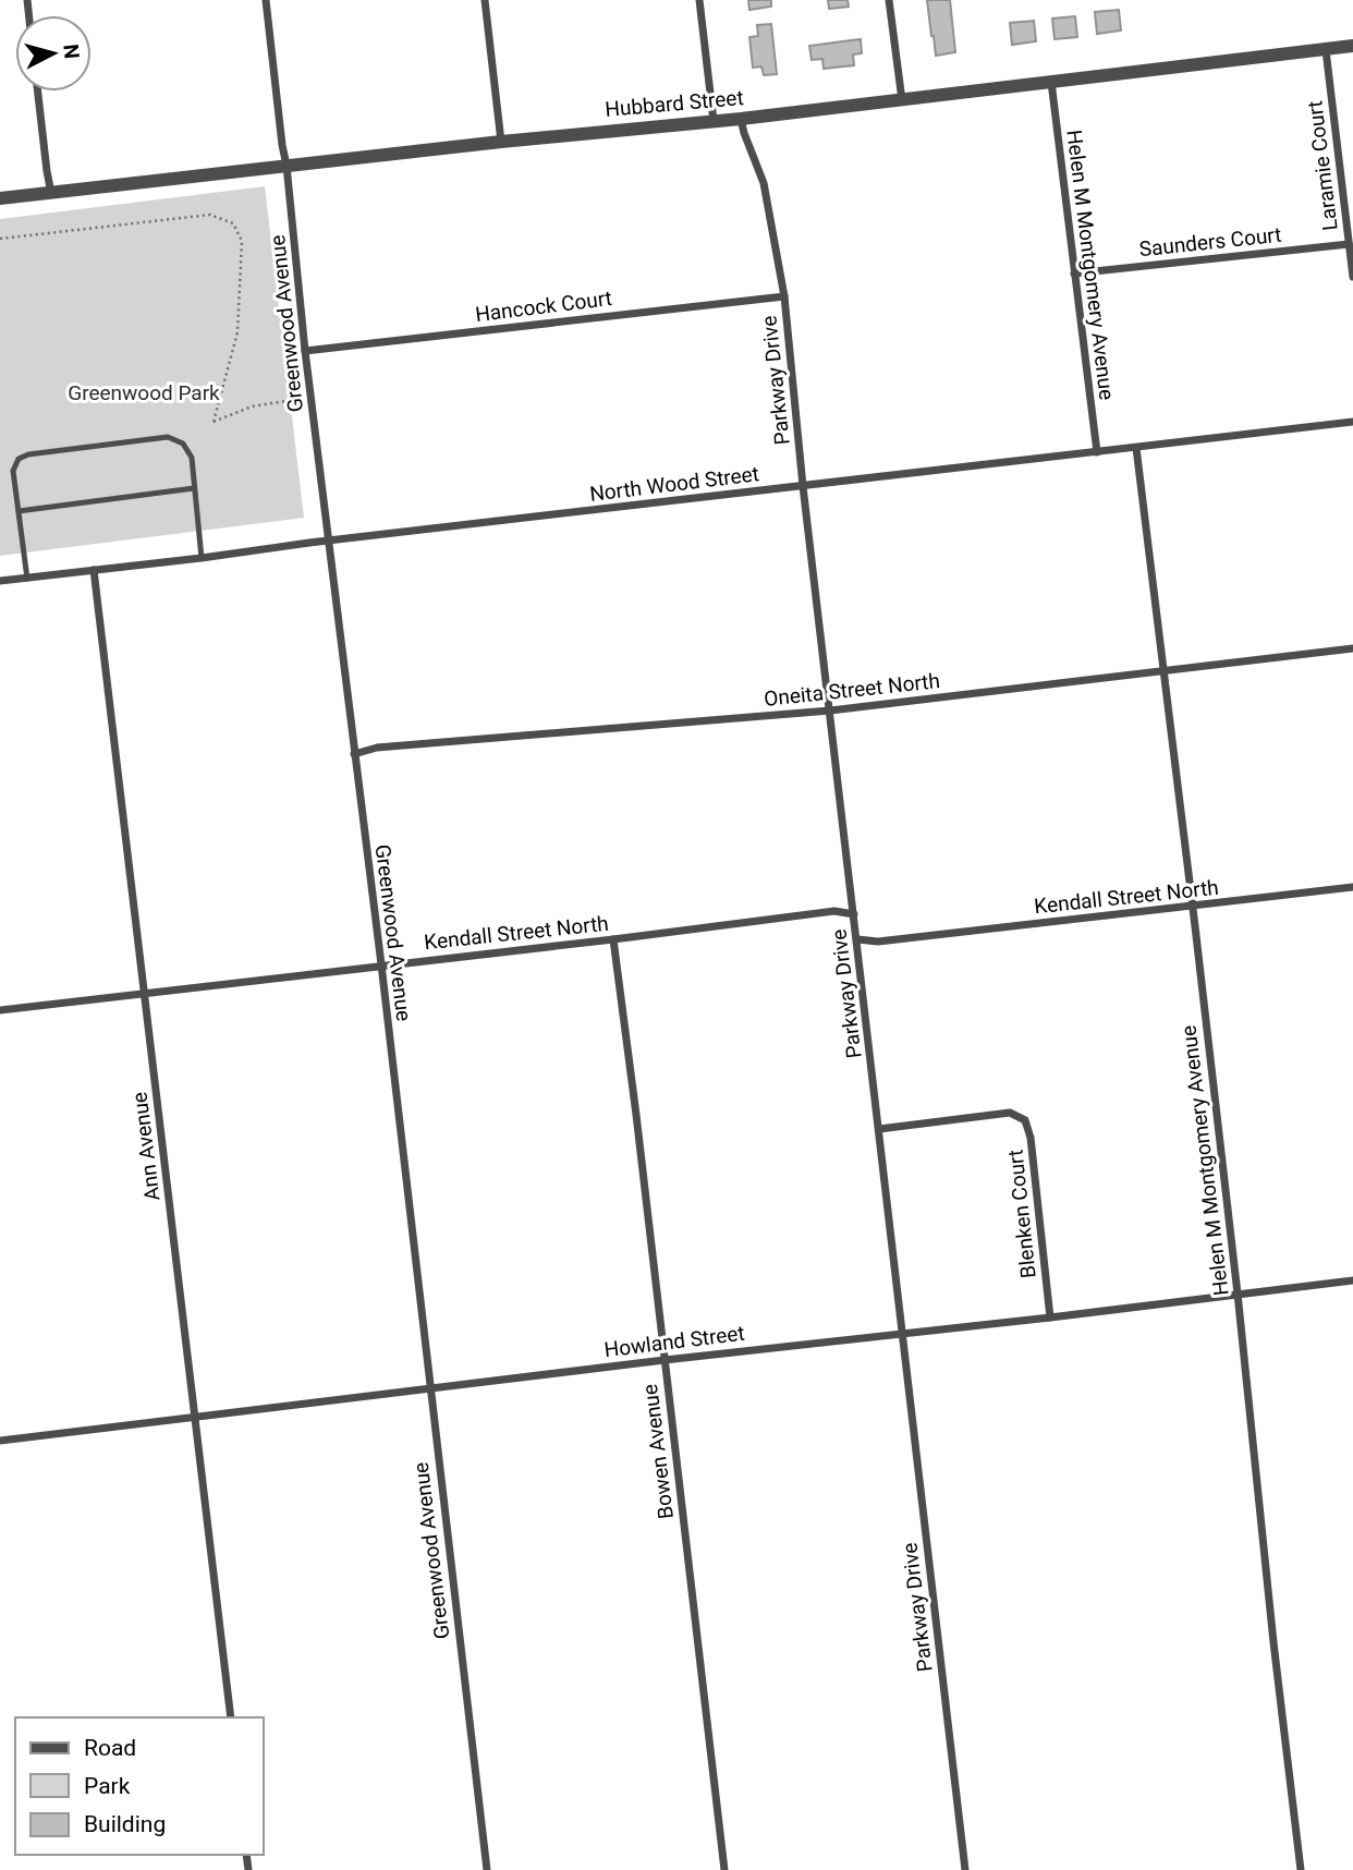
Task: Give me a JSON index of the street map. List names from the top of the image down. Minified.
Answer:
{"streets":{"street":["Hubbard Street","Laramie Court","Saunders Court","Helen M Montgomery Avenue","Hancock Court","Greenwood Avenue","Parkway Drive","North Wood Street","Oneita Street North","Kendall Street North","Ann Avenue","Blenken Court","Howland Street","Bowen Avenue"]},"crossings":[["Hubbard Street","Laramie Court"],["Hubbard Street","Helen M Montgomery Avenue"],["Hubbard Street","Greenwood Avenue"],["Hubbard Street","Parkway Drive"],["Laramie Court","Saunders Court"],["Saunders Court","Helen M Montgomery Avenue"],["Helen M Montgomery Avenue","North Wood Street"],["Helen M Montgomery Avenue","Oneita Street North"],["Helen M Montgomery Avenue","Kendall Street North"],["Helen M Montgomery Avenue","Howland Street"],["Hancock Court","Greenwood Avenue"],["Hancock Court","Parkway Drive"],["Greenwood Avenue","North Wood Street"],["Greenwood Avenue","Oneita Street North"],["Greenwood Avenue","Kendall Street North"],["Greenwood Avenue","Howland Street"],["Parkway Drive","North Wood Street"],["Parkway Drive","Oneita Street North"],["Parkway Drive","Kendall Street North"],["Parkway Drive","Blenken Court"],["Parkway Drive","Howland Street"],["North Wood Street","Ann Avenue"],["Kendall Street North","Ann Avenue"],["Kendall Street North","Bowen Avenue"],["Ann Avenue","Howland Street"],["Blenken Court","Howland Street"],["Howland Street","Bowen Avenue"]],"parks":["Greenwood Park"],"legend":["Road","Park","Building"],"north":"right"}
